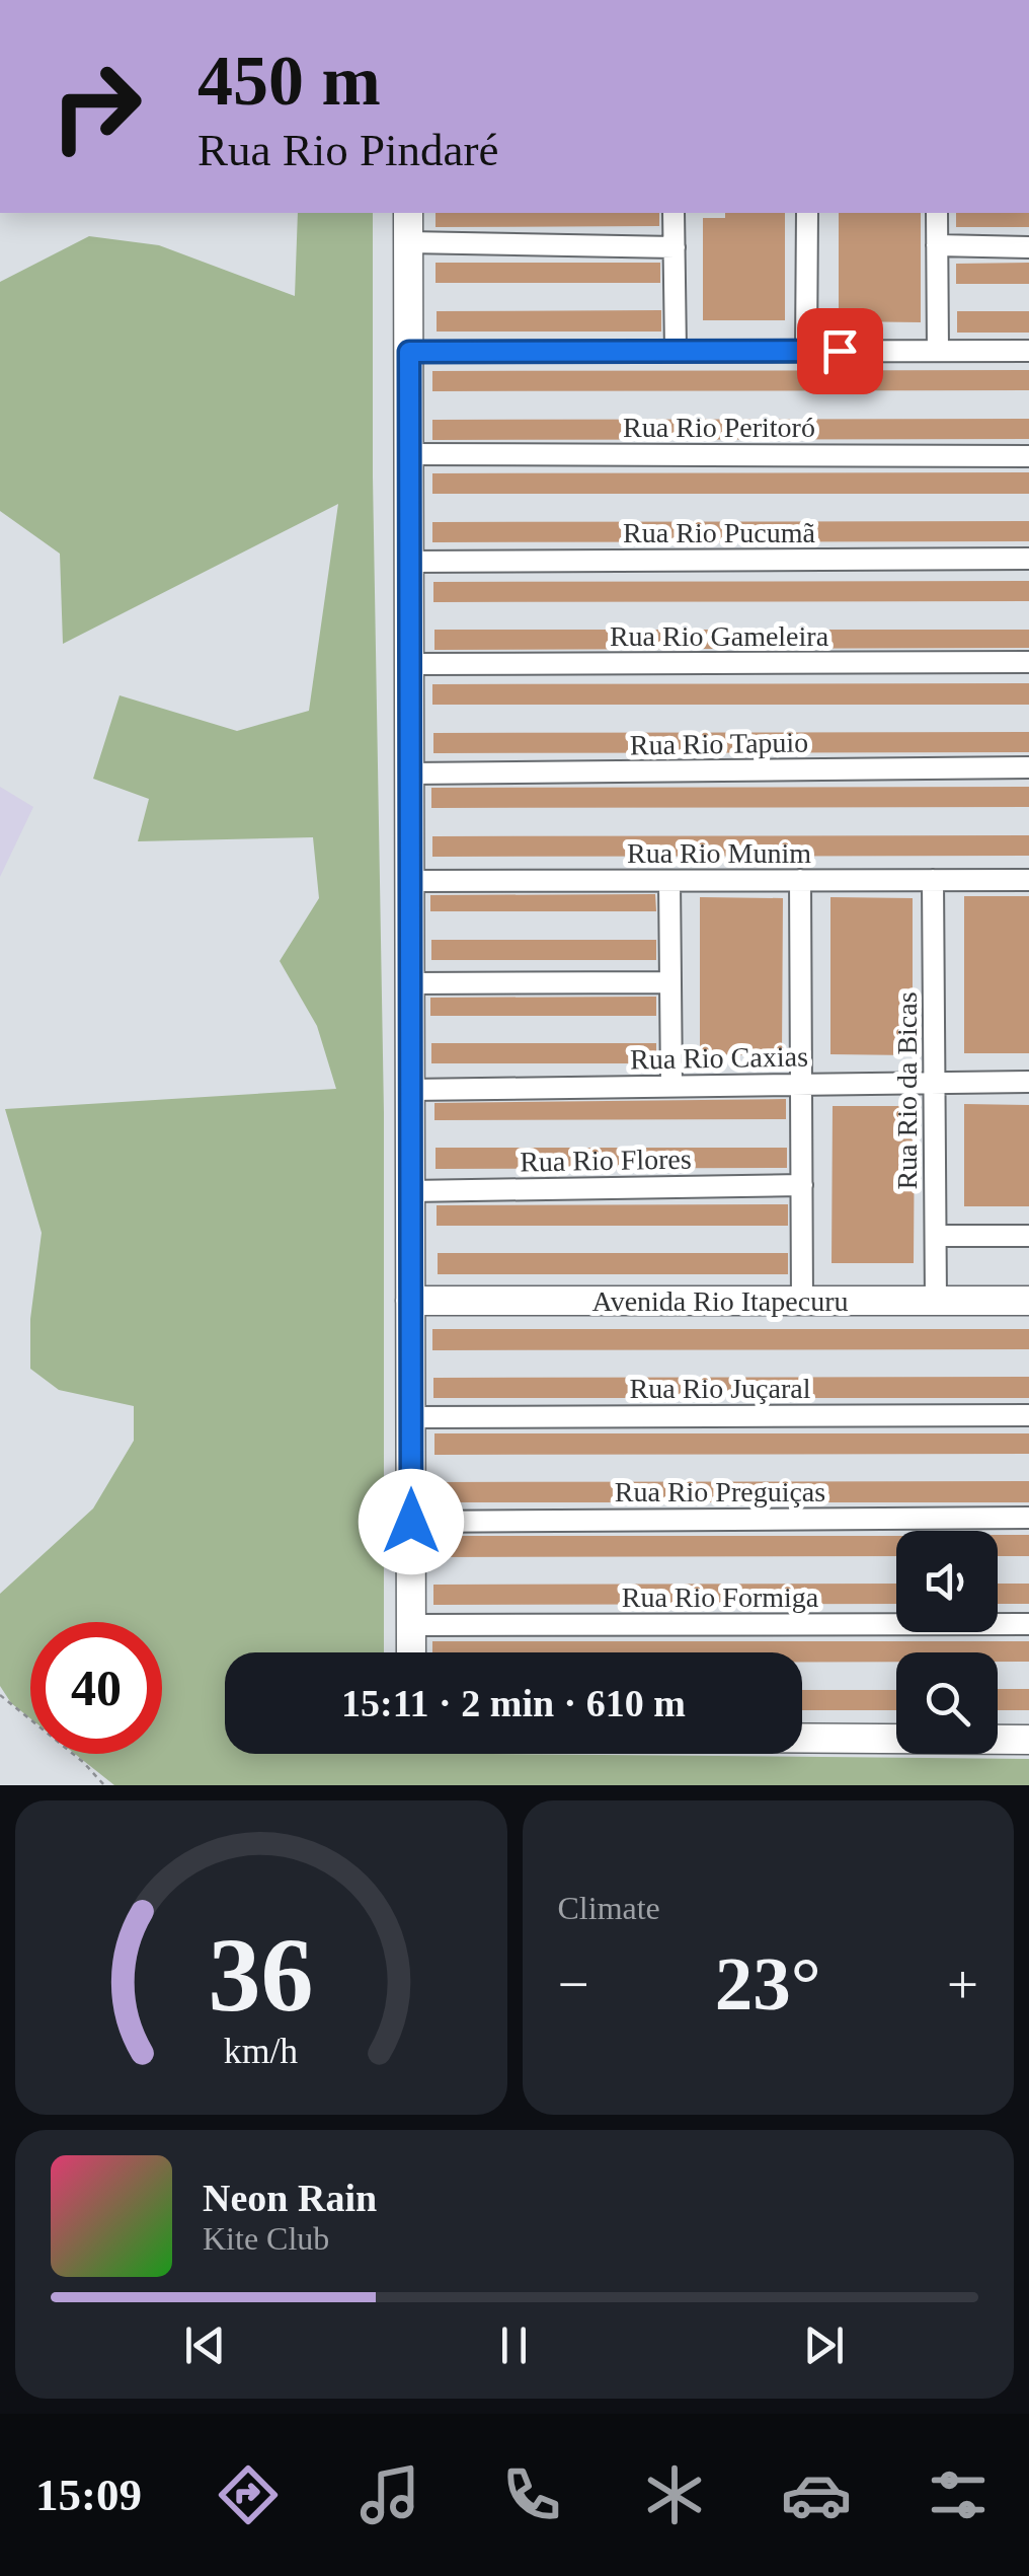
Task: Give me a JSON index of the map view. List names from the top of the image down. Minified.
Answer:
{"streets":{"street":["Rua Rio Peritoró","Rua Rio Pucumã","Rua Rio Gameleira","Rua Rio Tapuio","Rua Rio Munim","Rua Rio Caxias","Rua Rio da Bicas","Rua Rio Flores","Avenida Rio Itapecuru","Rua Rio Juçaral","Rua Rio Preguiças","Rua Rio Formiga"]},"crossings":[["Rua Rio Munim","Rua Rio da Bicas"],["Rua Rio Caxias","Rua Rio da Bicas"],["Rua Rio da Bicas","Avenida Rio Itapecuru"]],"page":{"turn":["450 m","Rua Rio Pindaré"],"limit":"40","trip":"15:11 · 2 min · 610 m","tile":"Climate","heat":["−","23°","+"],"song":["Neon Rain","Kite Club"],"tabs":"15:09","gauge":["36","km/h"]}}
